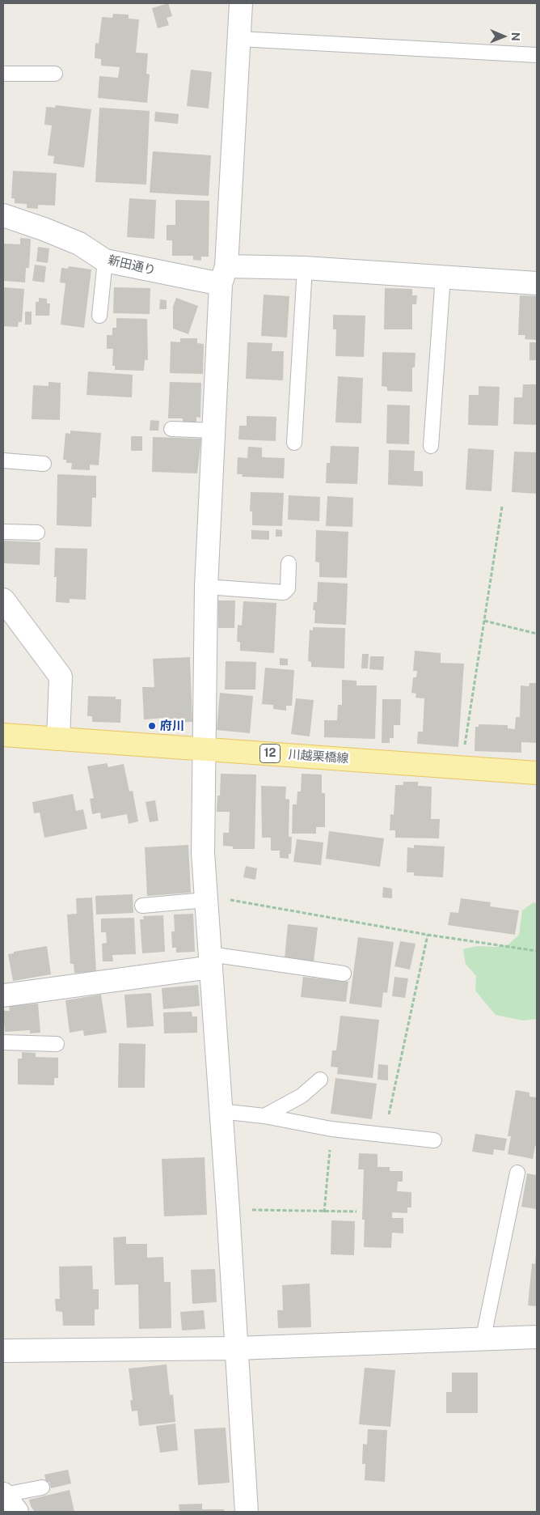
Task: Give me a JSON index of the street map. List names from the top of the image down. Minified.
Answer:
{"streets":{"main road":["12","川越栗橋線"],"street":["新田通り"]},"places":["府川"],"north":"right"}
